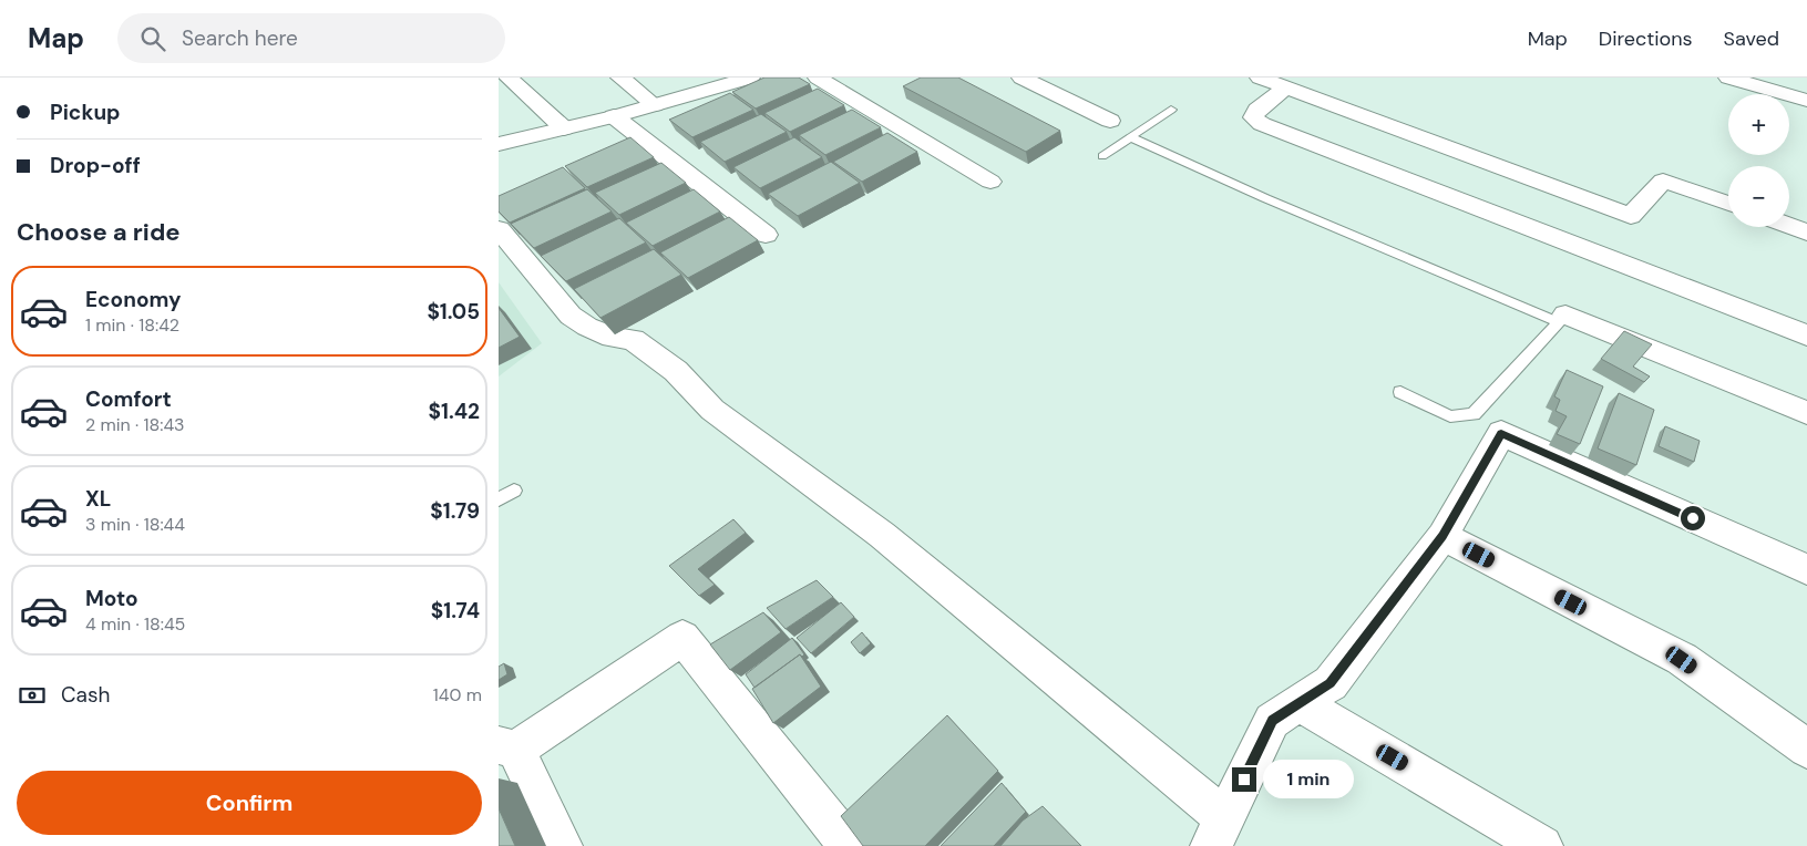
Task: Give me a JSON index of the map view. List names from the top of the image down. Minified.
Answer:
{"page":{"header":"Map","search":"Search here","nav":["Map","Directions","Saved"],"banner":["Pickup","Drop-off"],"map_buttons":["+","−"],"heading":"Choose a ride","list":[{"name":"Economy","note":"1 min · 18:42","value":"$1.05"},{"name":"Comfort","note":"2 min · 18:43","value":"$1.42"},{"name":"XL","note":"3 min · 18:44","value":"$1.79"},{"name":"Moto","note":"4 min · 18:45","value":"$1.74"}],"pay":["Cash","140 m"],"buttons":"Confirm","bubble":"1 min"}}
